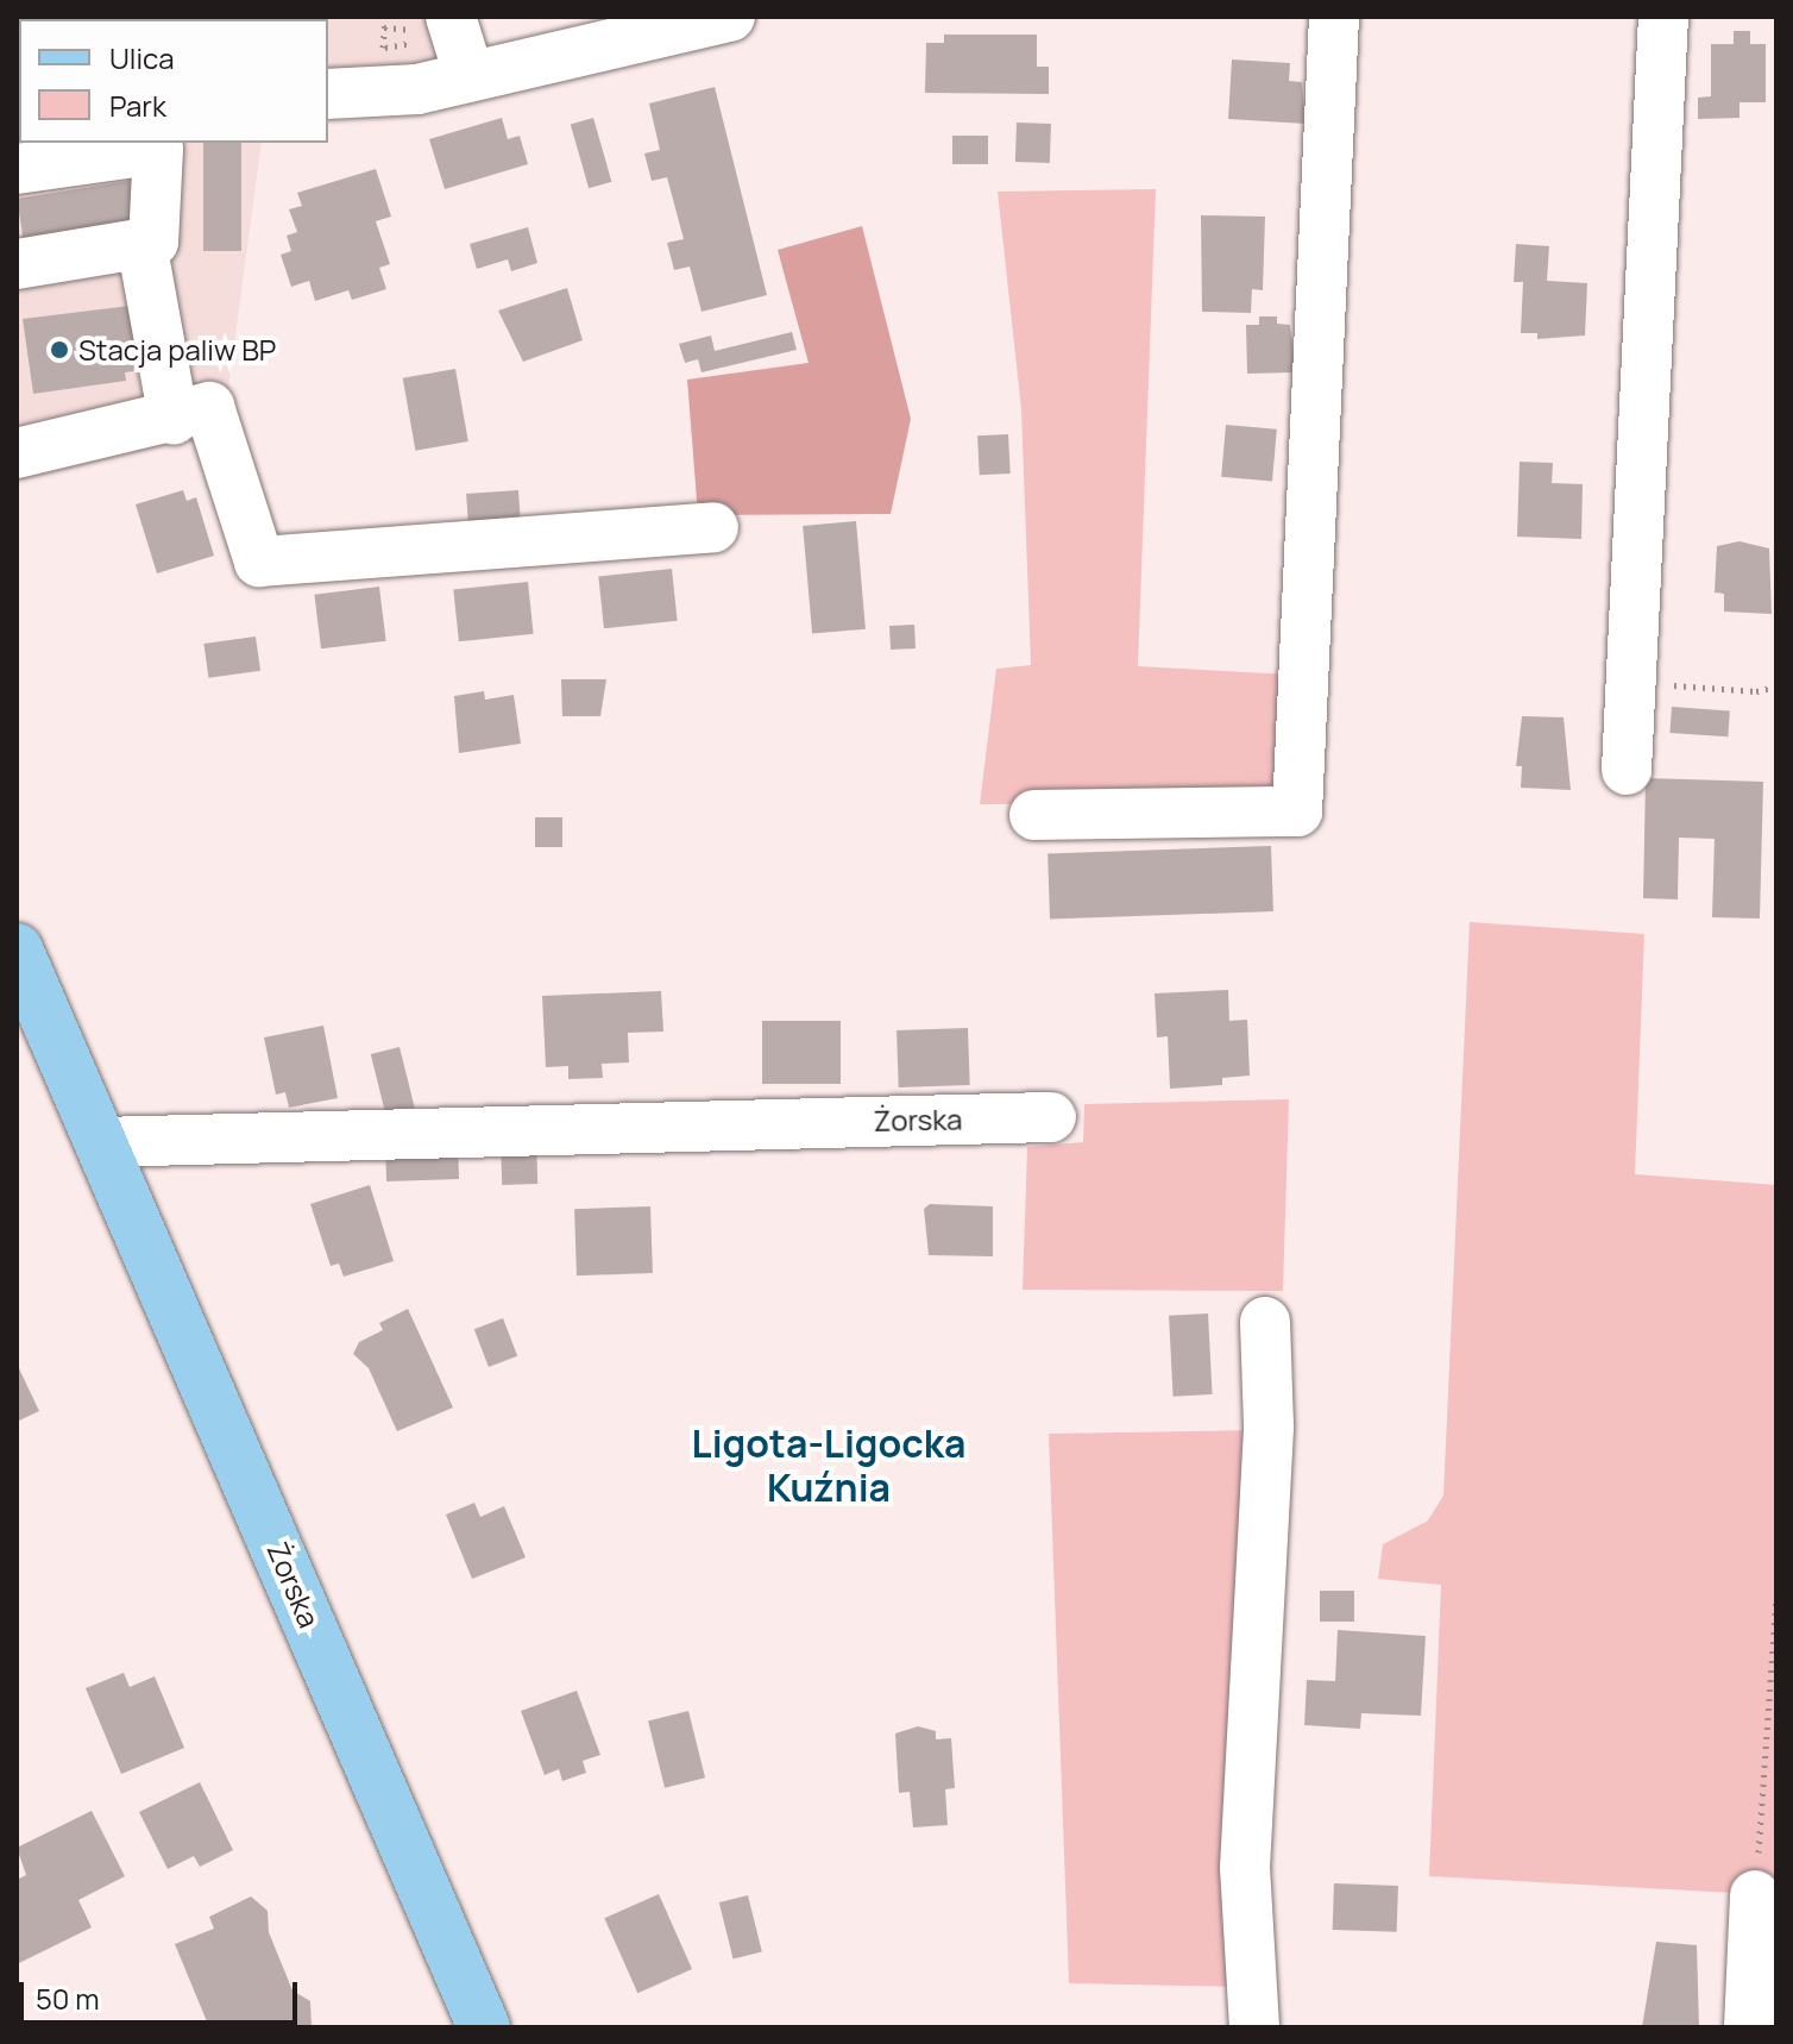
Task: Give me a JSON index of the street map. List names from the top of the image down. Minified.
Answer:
{"streets":{"main road":["Żorska"]},"districts":["Ligota-Ligocka Kuźnia"],"places":["Stacja paliw BP"],"legend":["Ulica","Park"],"scale_bar":"50 m"}
